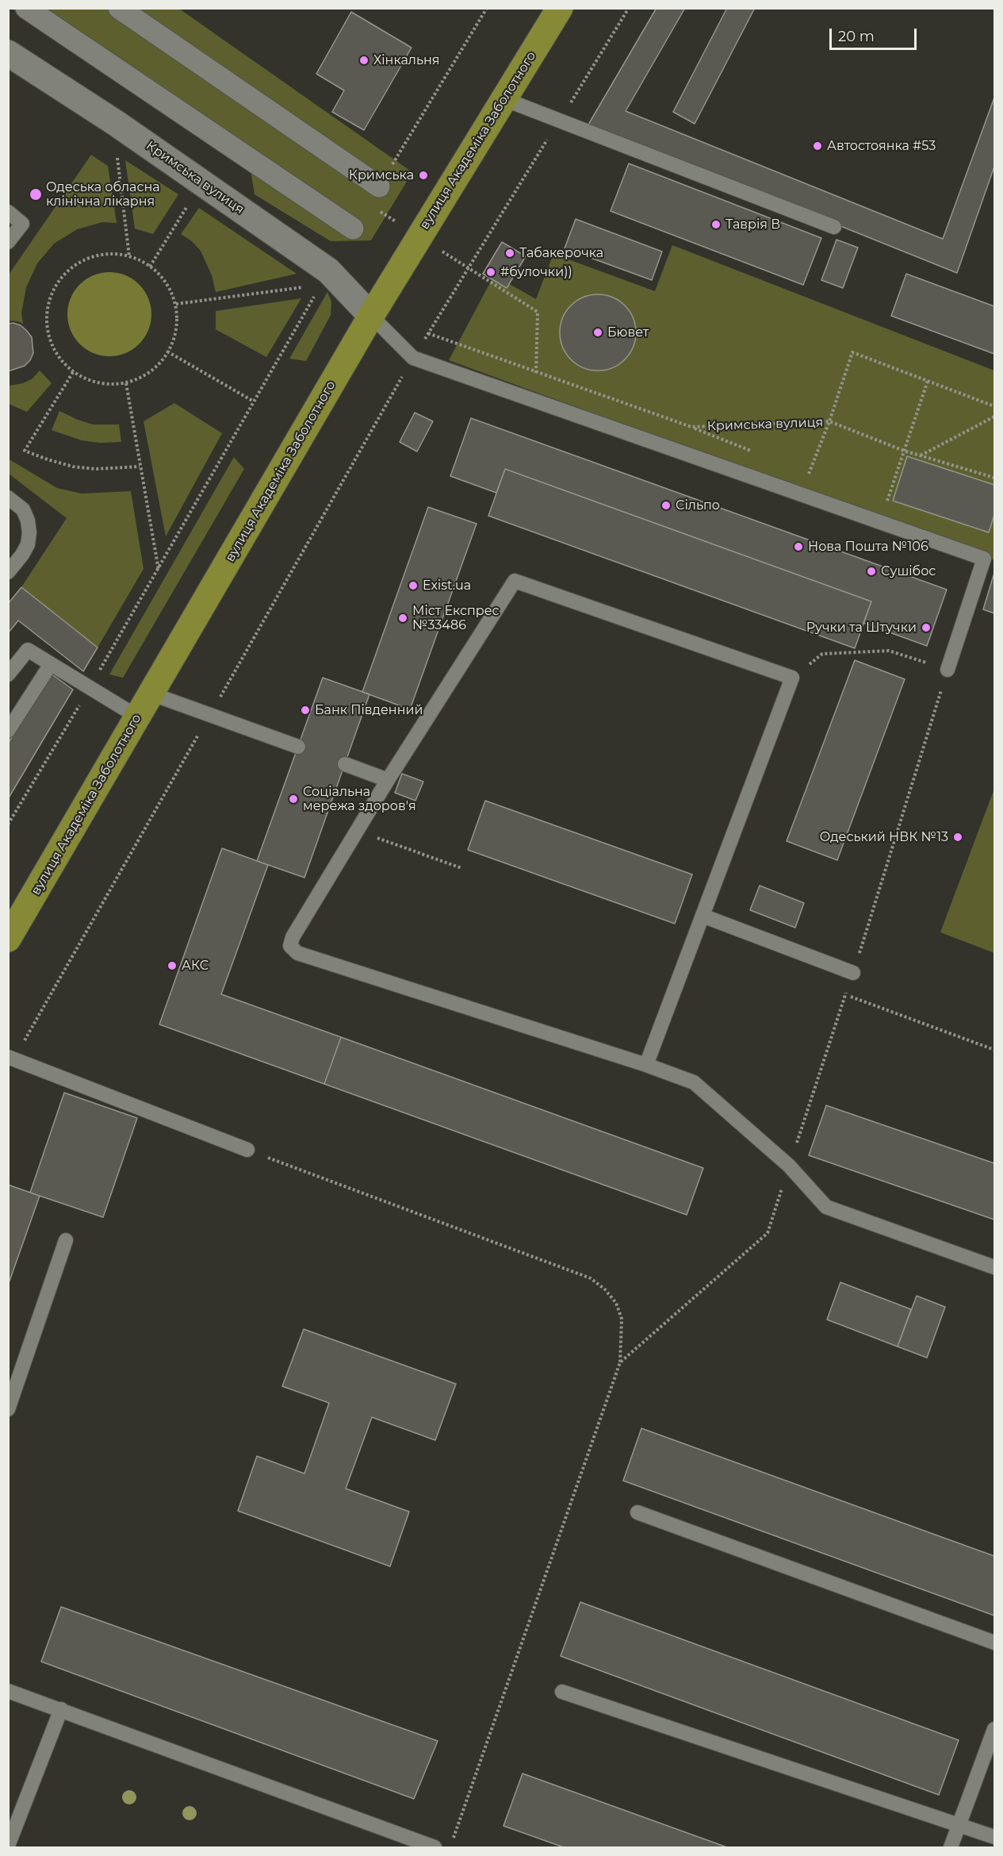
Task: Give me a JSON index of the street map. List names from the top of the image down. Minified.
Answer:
{"streets":{"highway":["вулиця Академіка Заболотного"],"street":["Кримська вулиця"]},"crossings":[["вулиця Академіка Заболотного","Кримська вулиця"]],"places":["Хінкальня","Автостоянка #53","Кримська","Одеська обласна клінічна лікарня","Таврія В","Табакерочка","#булочки))","Бювет","Сільпо","Нова Пошта №106","Сушібос","Exist.ua","Міст Експрес №33486","Ручки та Штучки","Банк Південний","Соціальна мережа здоров'я","Одеський НВК №13","АКС"],"scale_bar":"20 m"}
